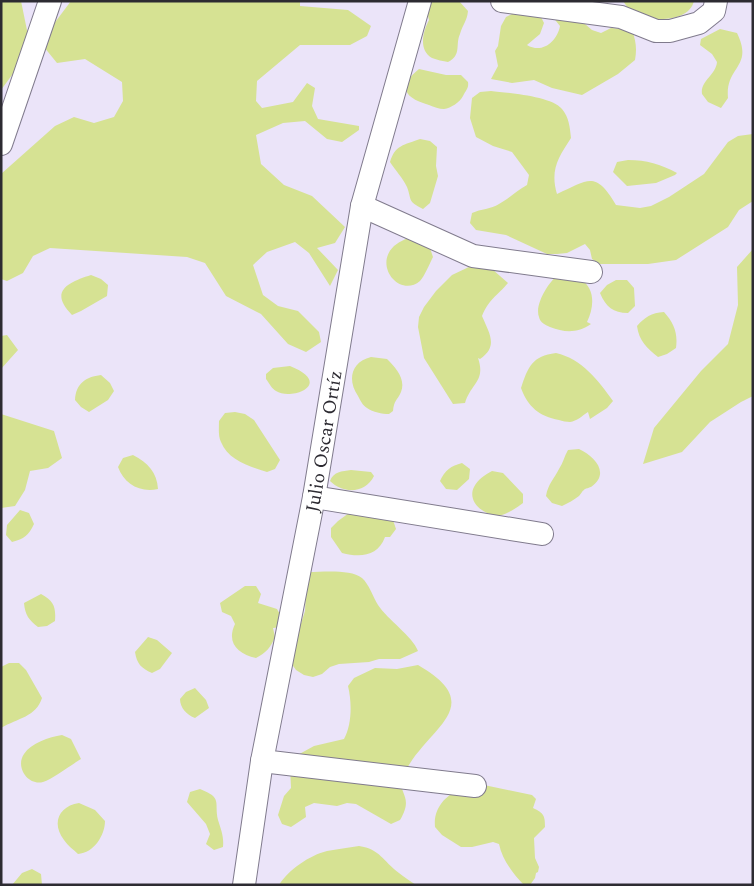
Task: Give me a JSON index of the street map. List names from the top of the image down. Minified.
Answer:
{"streets":{"street":["Julio Oscar Ortíz"]}}
